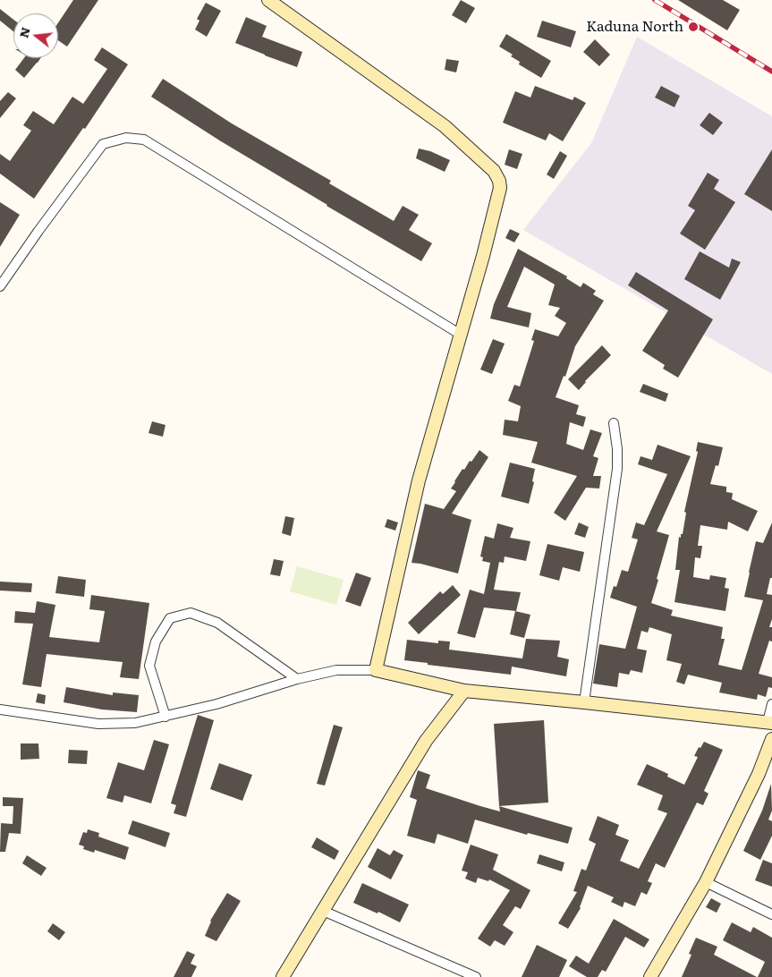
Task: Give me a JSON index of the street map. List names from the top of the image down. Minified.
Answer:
{"places":["Kaduna North"],"north":"left"}
